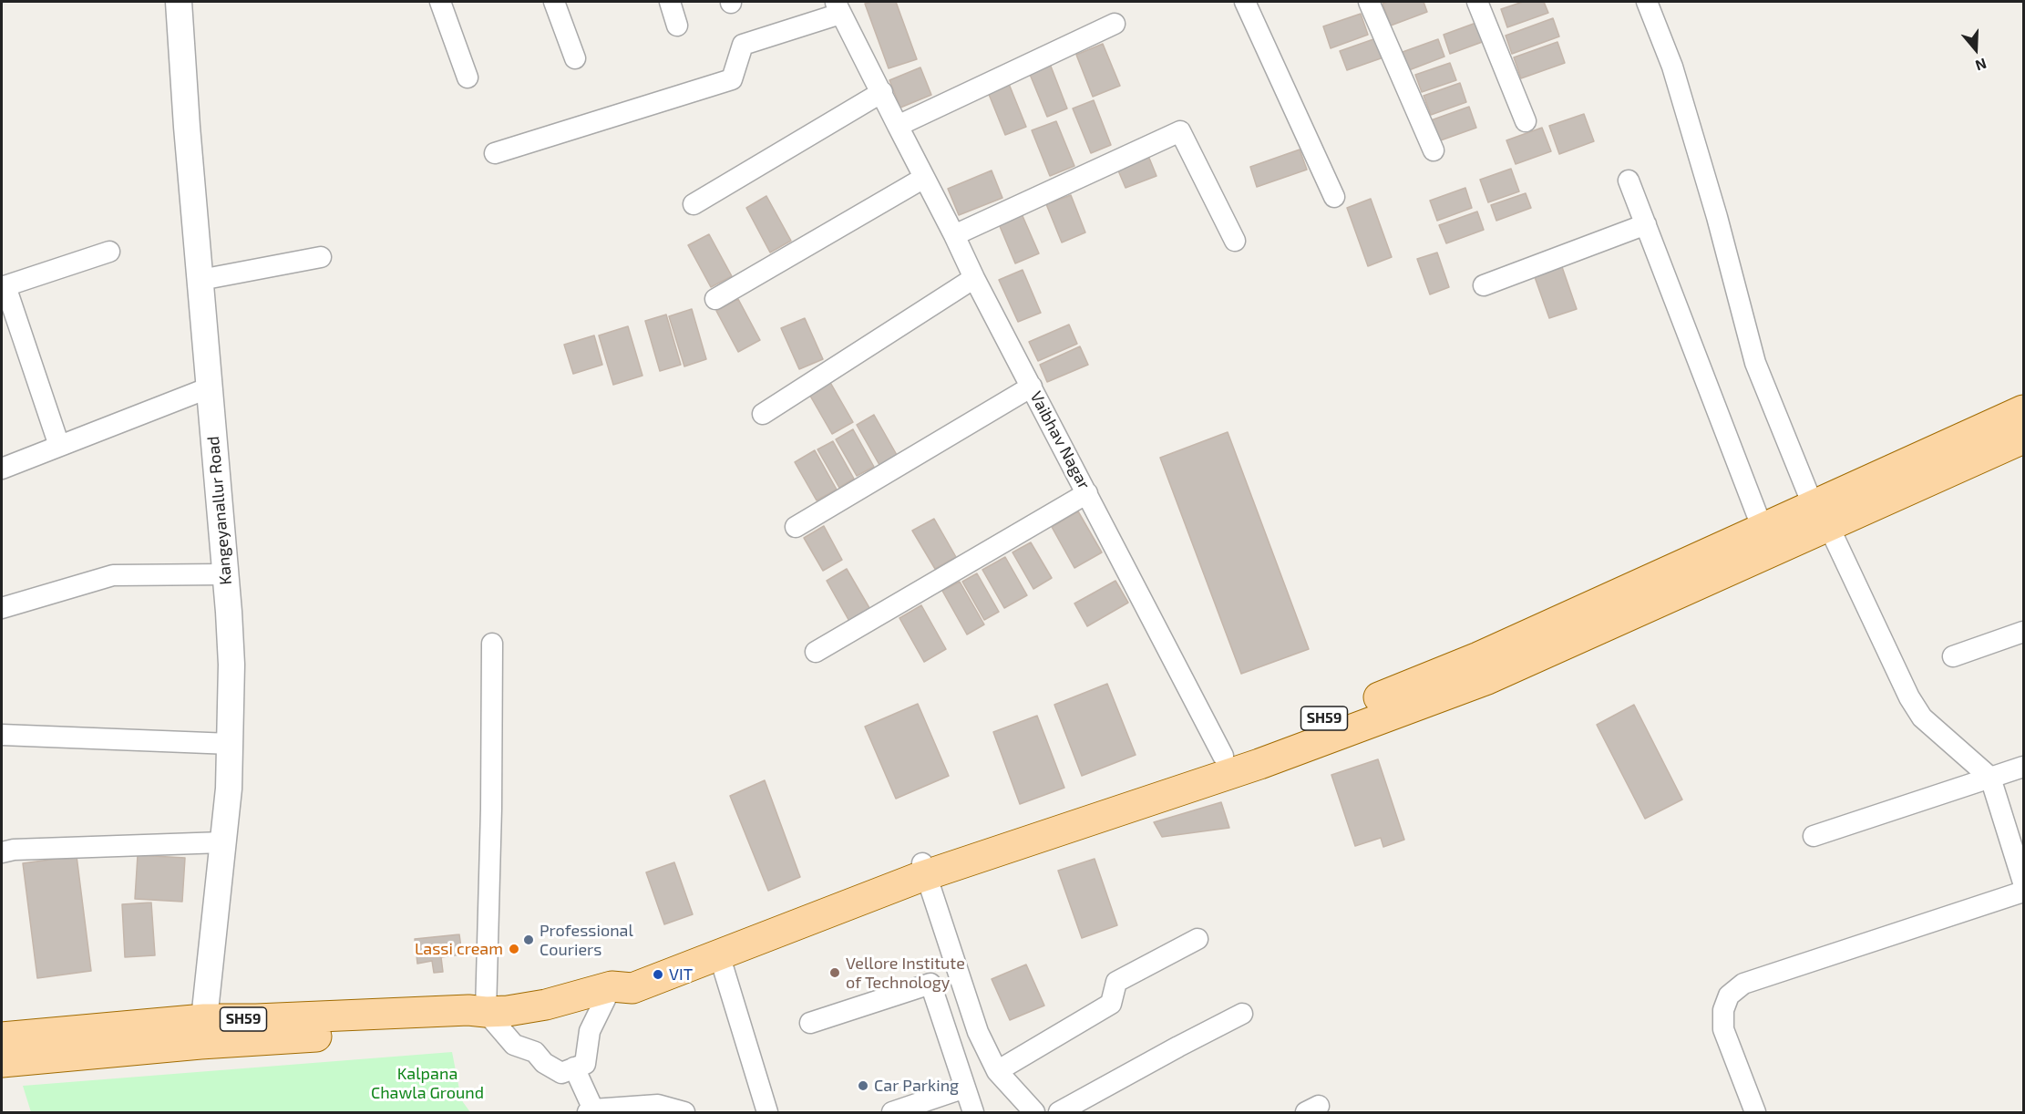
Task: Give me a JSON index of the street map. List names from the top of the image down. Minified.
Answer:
{"streets":{"main road":["SH59"],"street":["Vaibhav Nagar","Kangeyanallur Road"]},"crossings":[["Vaibhav Nagar","SH59"],["Kangeyanallur Road","SH59"]],"parks":["Kalpana Chawla Ground"],"places":["Professional Couriers","Lassi cream","Vellore Institute of Technology","VIT","Car Parking"],"north":"bottom"}
